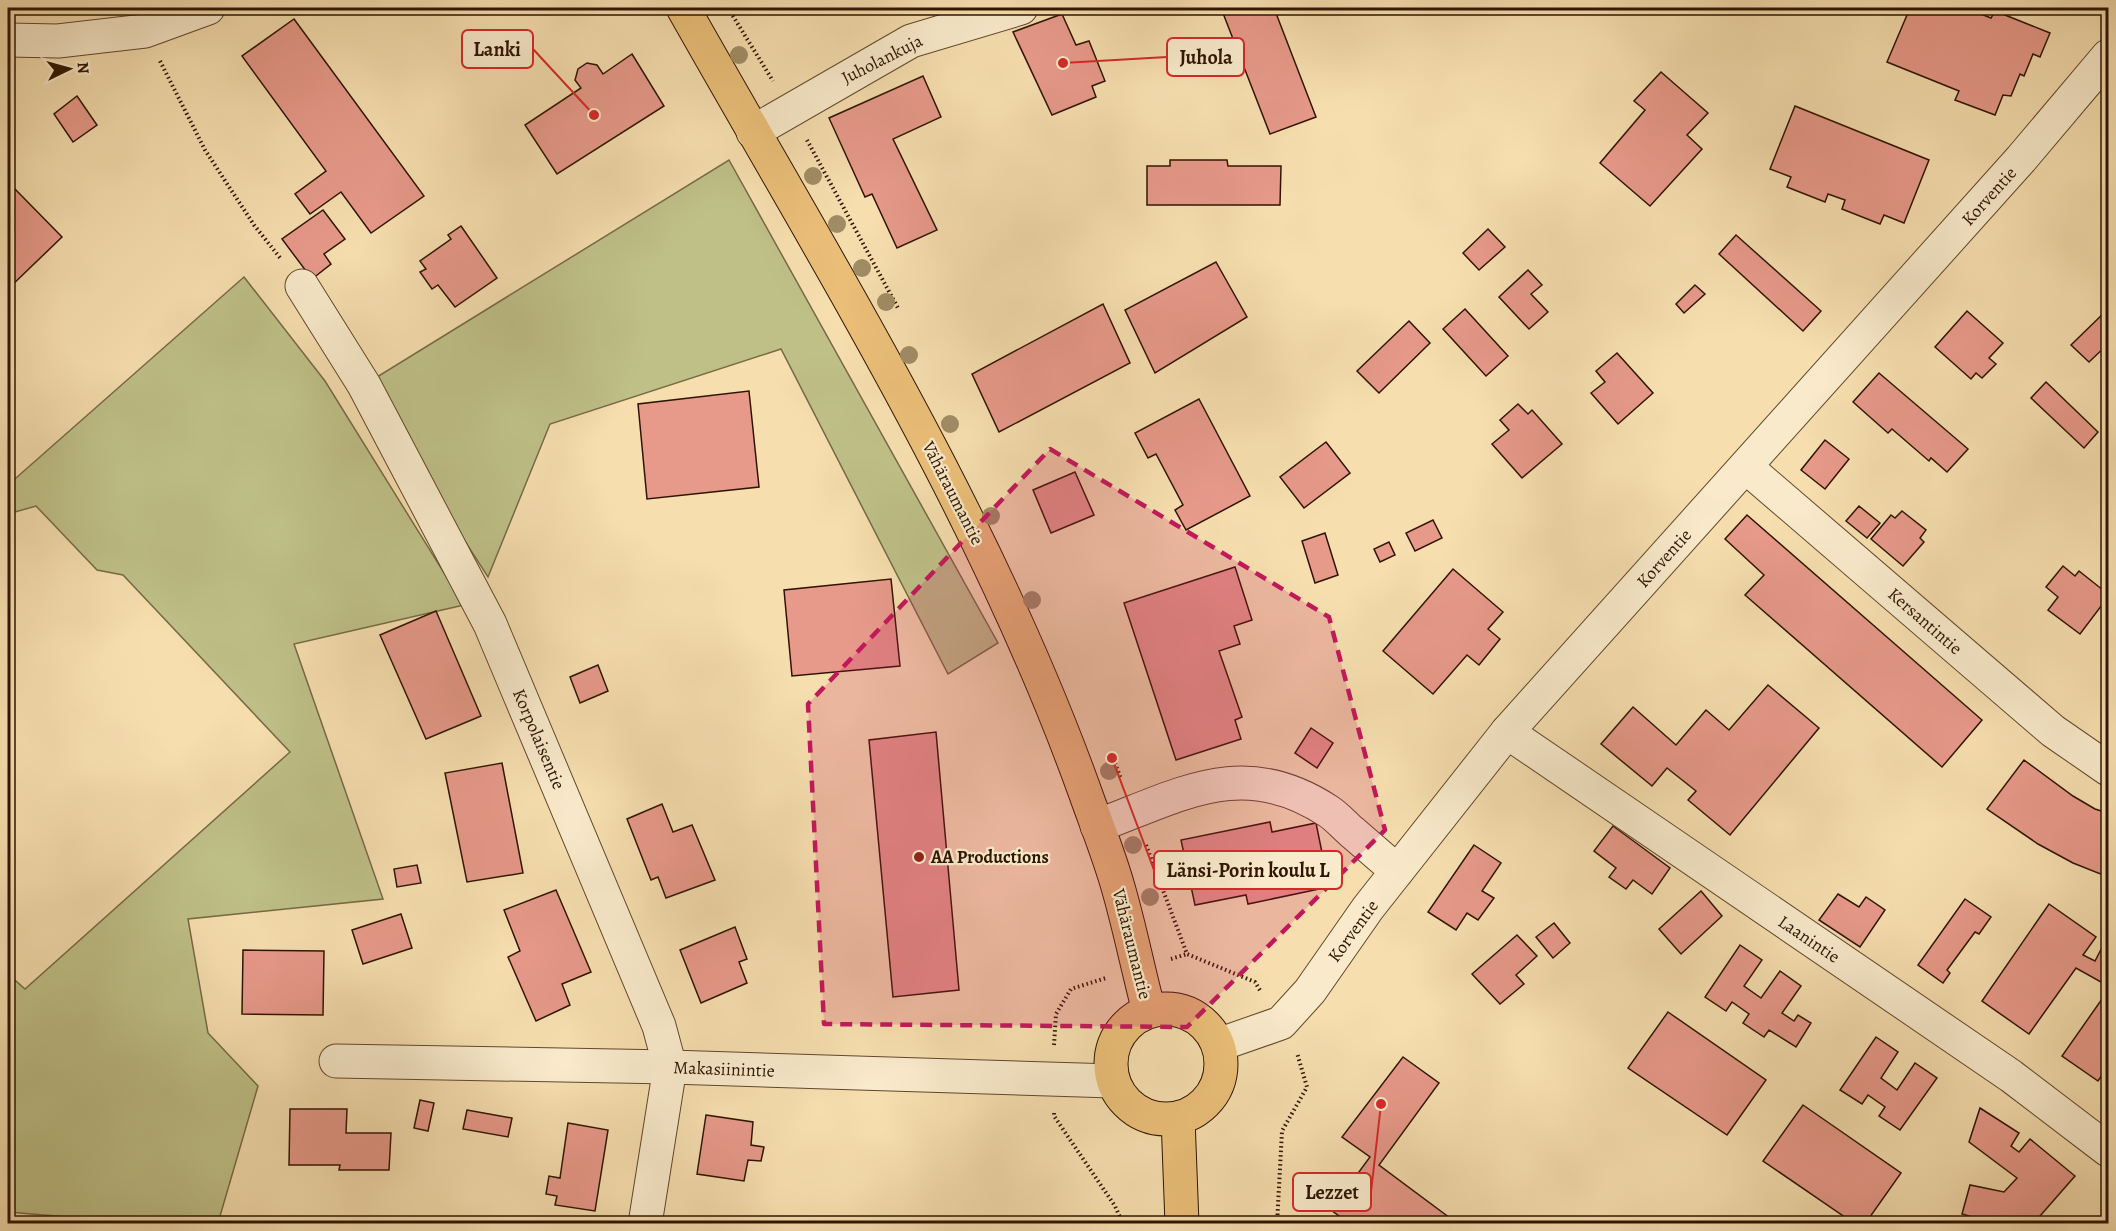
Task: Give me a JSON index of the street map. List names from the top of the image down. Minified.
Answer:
{"streets":{"main road":["Vähäraumantie"],"street":["Juholankuja","Korventie","Kersantintie","Korpolaisentie","Laanintie","Makasiinintie"]},"crossings":[["Juholankuja","Vähäraumantie"],["Korventie","Vähäraumantie"],["Korventie","Kersantintie"],["Korventie","Laanintie"],["Korventie","Makasiinintie"],["Vähäraumantie","Makasiinintie"],["Korpolaisentie","Makasiinintie"]],"places":["Juhola","Lanki","Länsi-Porin koulu L","AA Productions","Lezzet"],"north":"right"}
